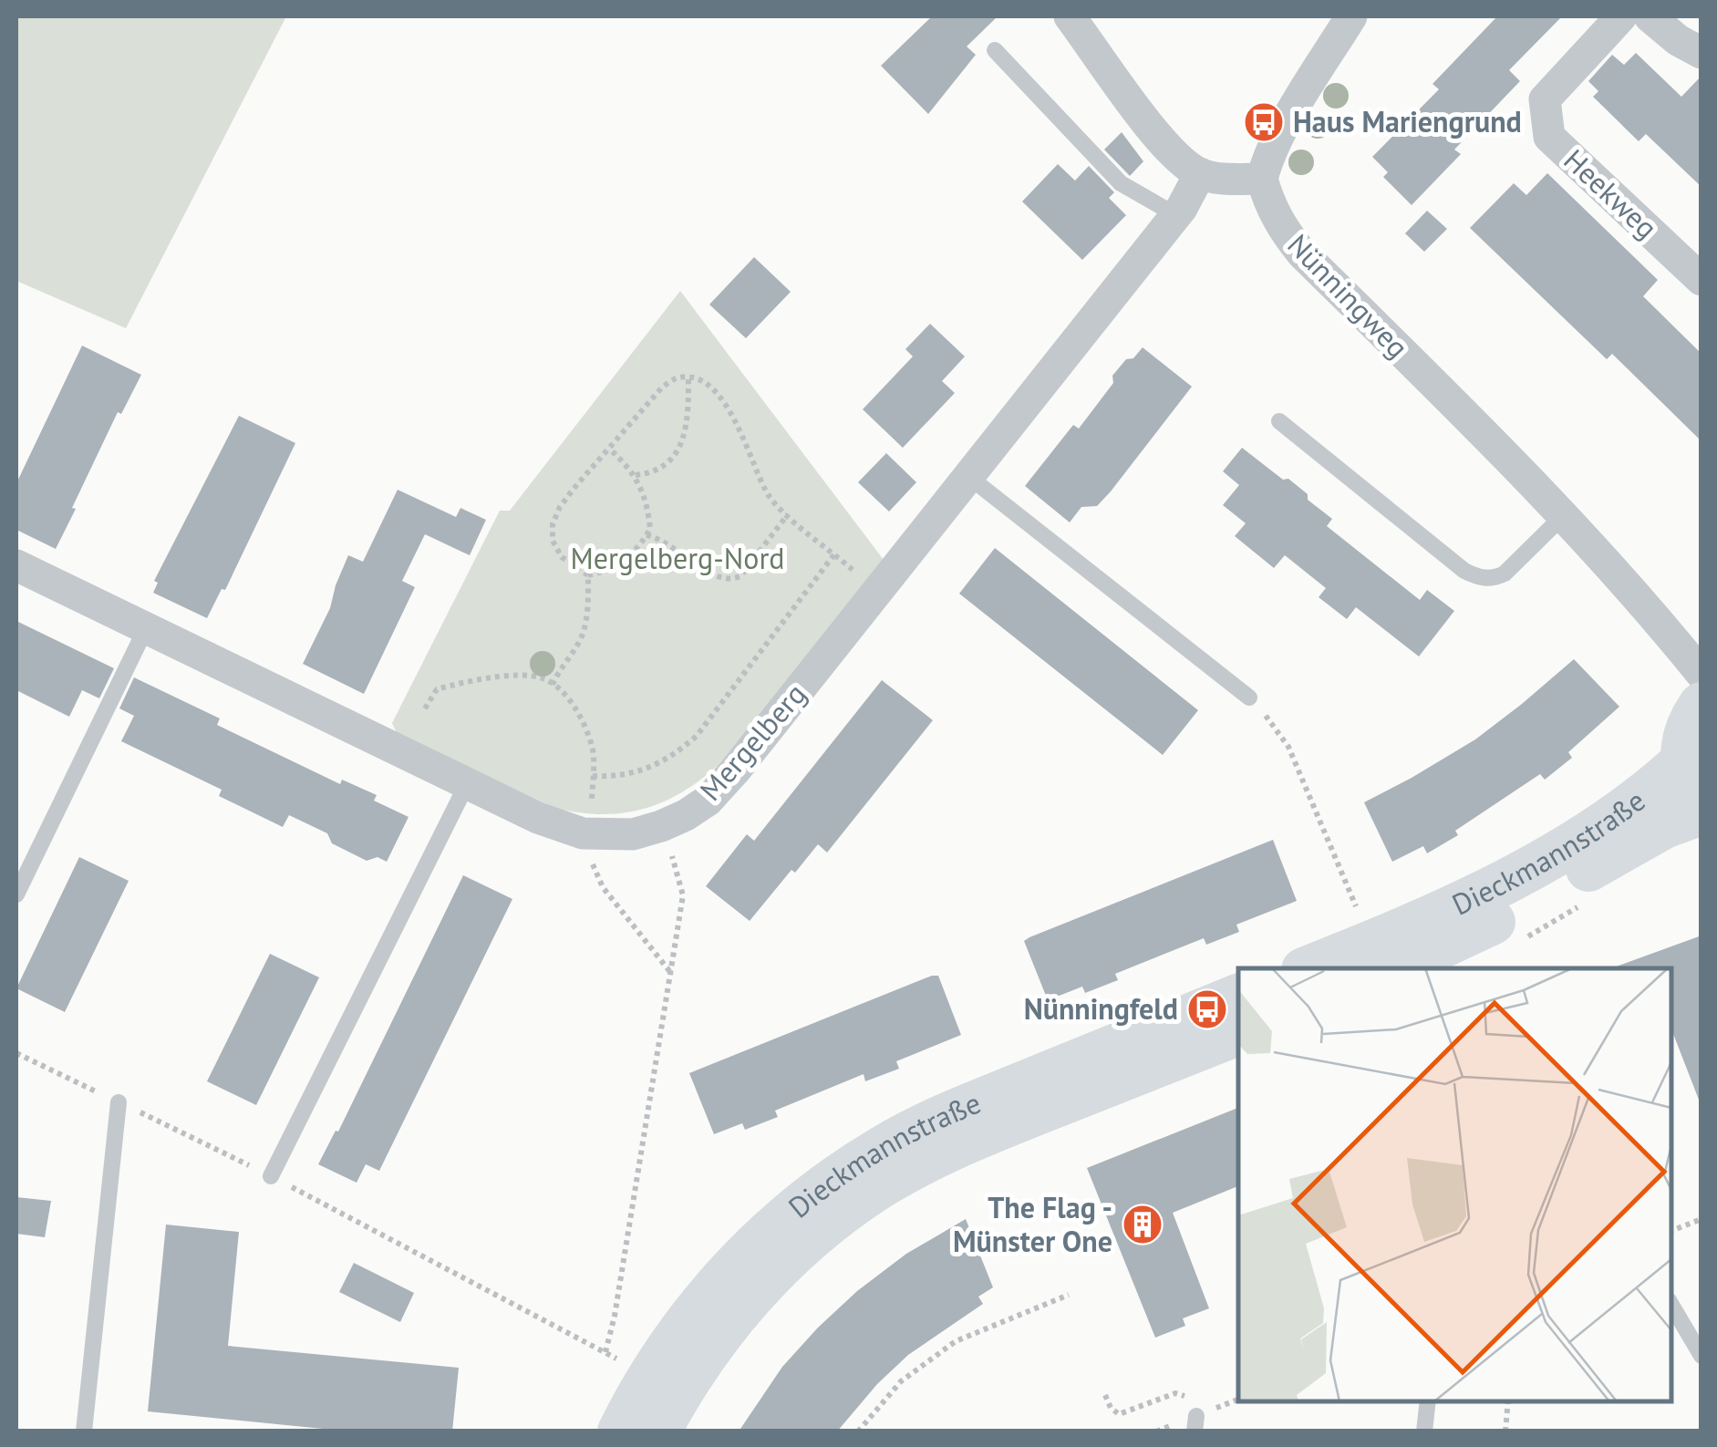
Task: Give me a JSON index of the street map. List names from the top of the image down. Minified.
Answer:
{"streets":{"street":["Heekweg","Nünningweg","Mergelberg","Dieckmannstraße"]},"parks":["Mergelberg-Nord"],"places":{"bus stop":["Haus Mariengrund","Nünningfeld"],"building":["The Flag - Münster One"]}}
